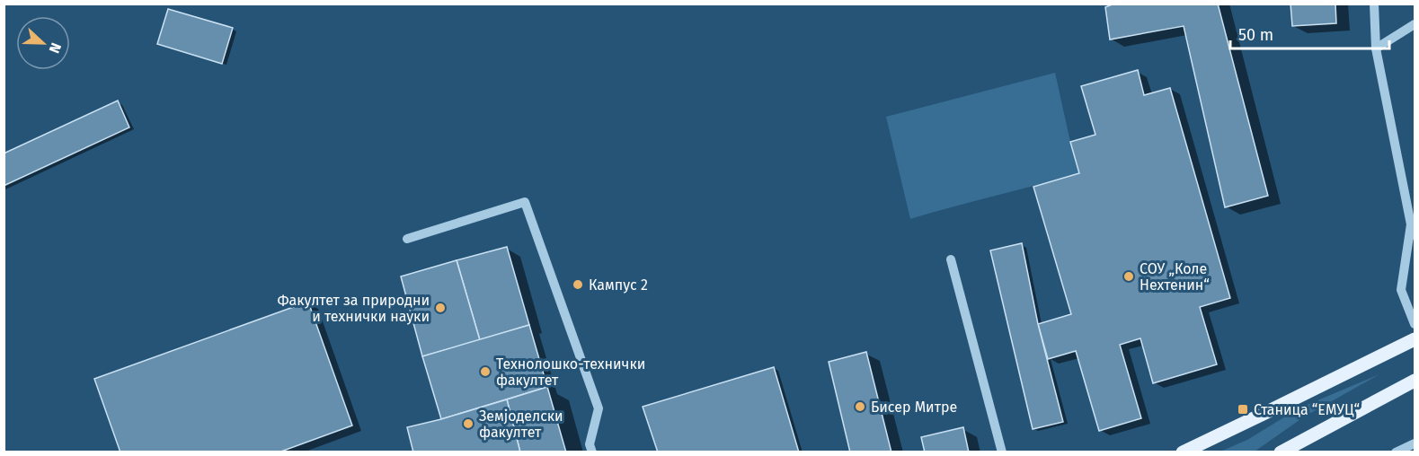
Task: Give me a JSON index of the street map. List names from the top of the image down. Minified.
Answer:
{"places":{"other":["СОУ „Коле Нехтенин“","Кампус 2","Факултет за природни и технички науки","Технолошко-технички факултет","Бисер Митре","Земјоделски факултет"],"transit":["Станица “ЕМУЦ“"]},"scale_bar":"50 m","north":"right"}
